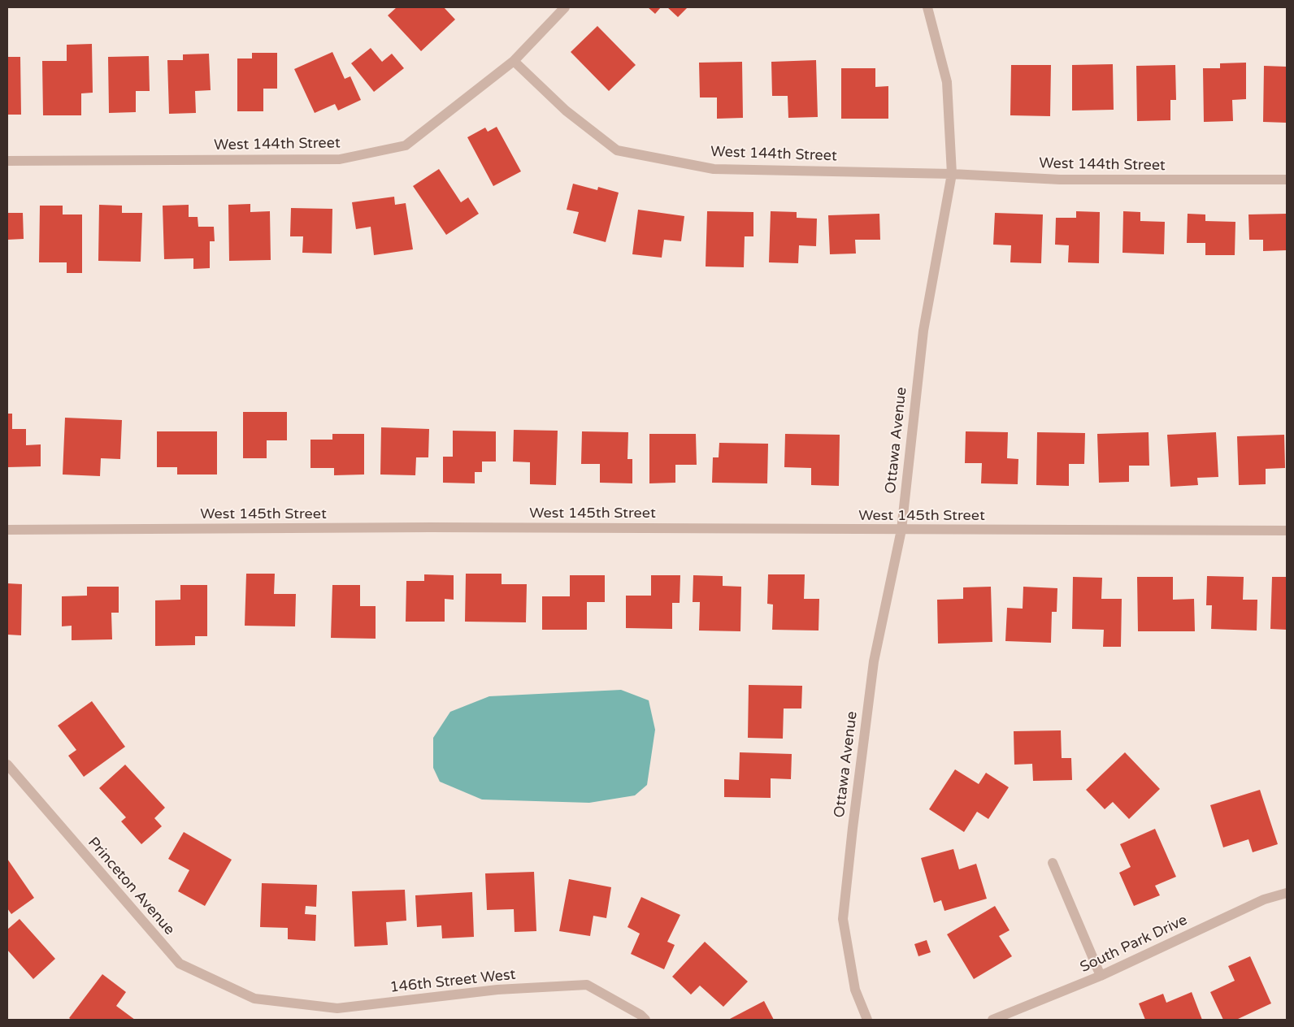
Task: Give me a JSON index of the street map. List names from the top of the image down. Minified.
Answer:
{"streets":{"street":["West 144th Street","Ottawa Avenue","West 145th Street","Princeton Avenue","South Park Drive","146th Street West"]},"crossings":[["West 144th Street","Ottawa Avenue"],["Ottawa Avenue","West 145th Street"],["Princeton Avenue","146th Street West"]]}
